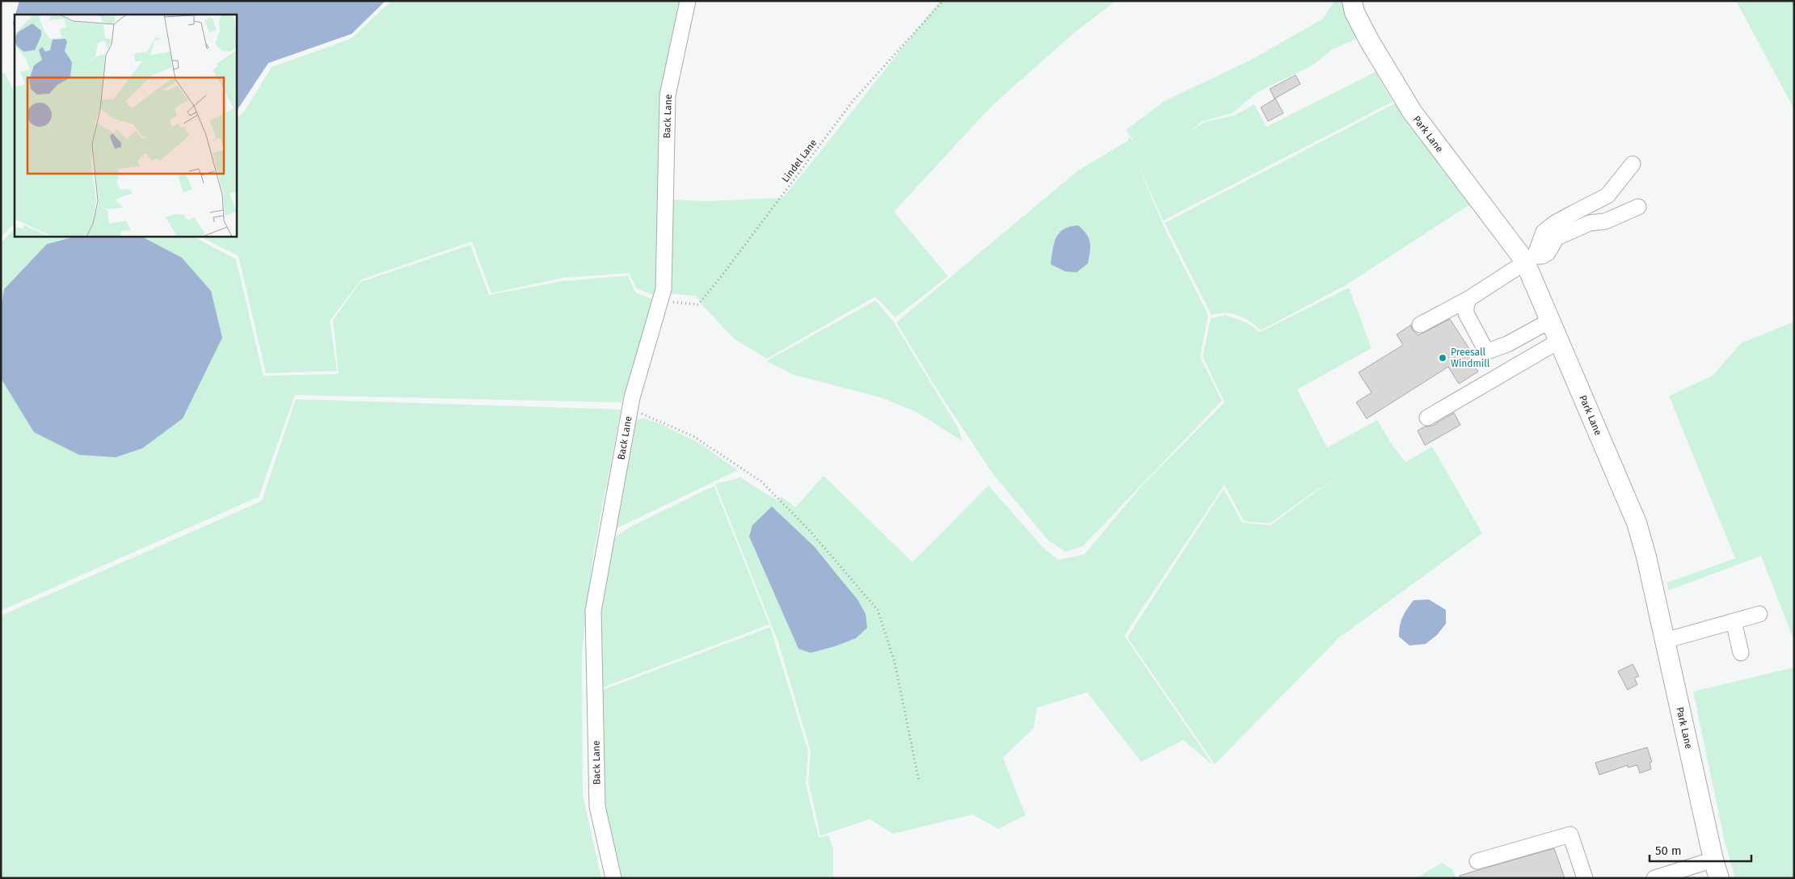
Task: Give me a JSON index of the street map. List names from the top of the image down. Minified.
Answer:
{"streets":{"main road":["Park Lane"],"street":["Back Lane"],"path":["Lindel Lane"]},"crossings":[["Back Lane","Lindel Lane"]],"places":["Preesall Windmill"],"scale_bar":"50 m"}
